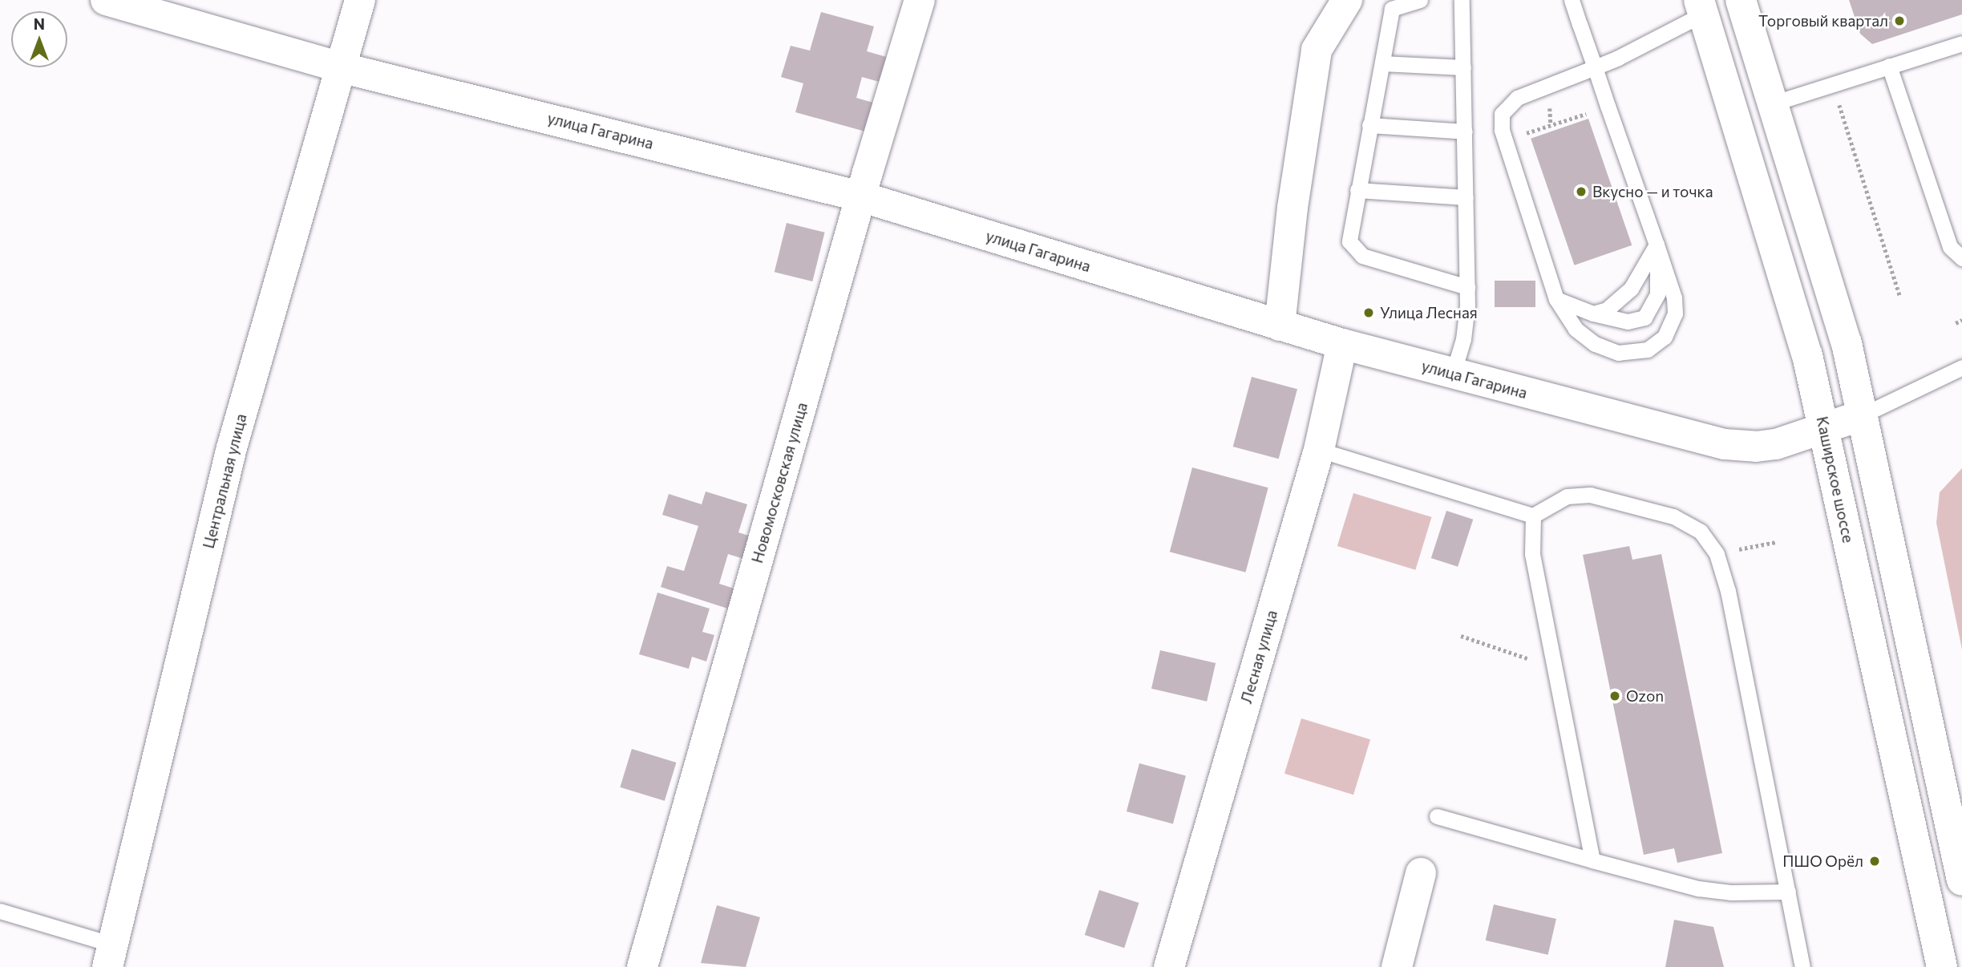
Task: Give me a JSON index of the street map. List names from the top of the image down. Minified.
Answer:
{"streets":{"street":["улица Гагарина","Каширское шоссе","Центральная улица","Новомосковская улица","Лесная улица"]},"crossings":[["улица Гагарина","Каширское шоссе"],["улица Гагарина","Центральная улица"],["улица Гагарина","Новомосковская улица"],["улица Гагарина","Лесная улица"]],"places":["Торговый квартал","Вкусно — и точка","Улица Лесная","Ozon","ПШО Орёл"],"north":"top"}
